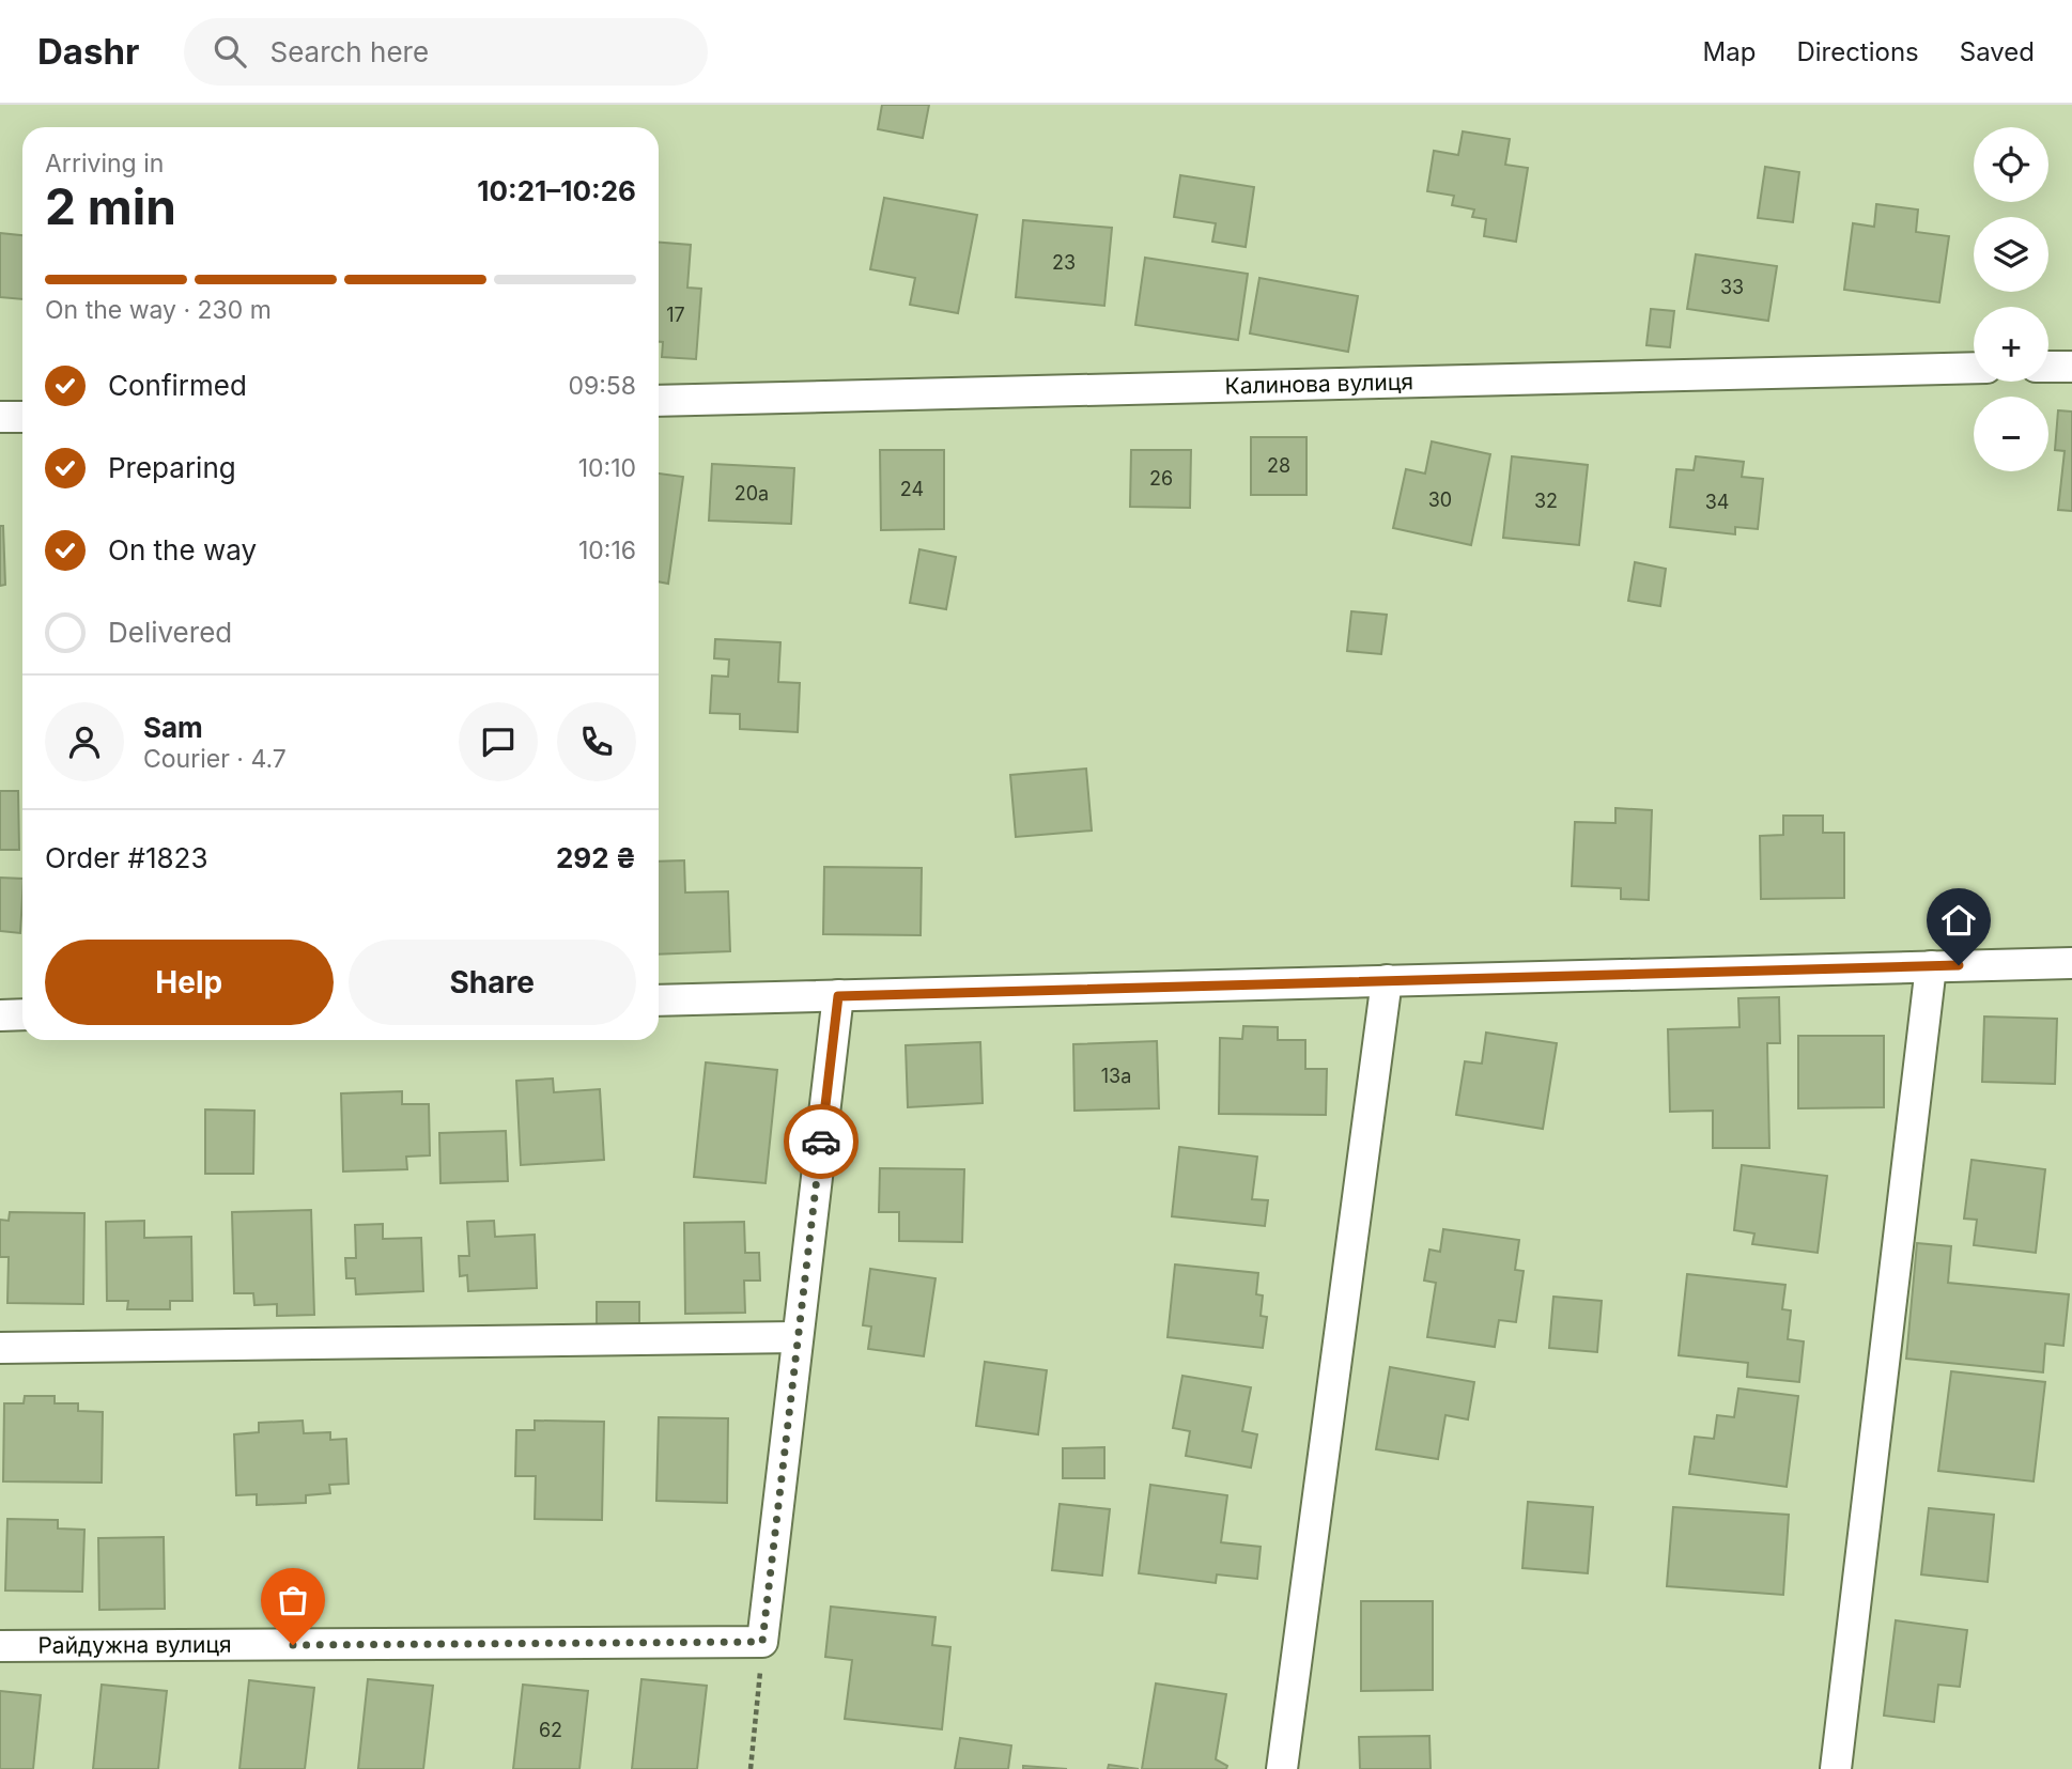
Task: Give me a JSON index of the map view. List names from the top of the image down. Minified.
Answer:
{"streets":{"street":["Калинова вулиця","Райдужна вулиця"]},"house_numbers":["23","33","17","28","26","24","20а","30","32","34","13а","62"],"page":{"header":"Dashr","search":"Search here","nav":["Map","Directions","Saved"],"map_buttons":["+","−"],"heading":["2 min","Arriving in","10:21–10:26"],"panel":["Sam","Courier · 4.7","Order #1823","292 ₴"],"bar":"On the way · 230 m","list":[["Confirmed","09:58"],["Preparing","10:10"],["On the way","10:16"],"Delivered"],"buttons":["Help","Share"]}}
